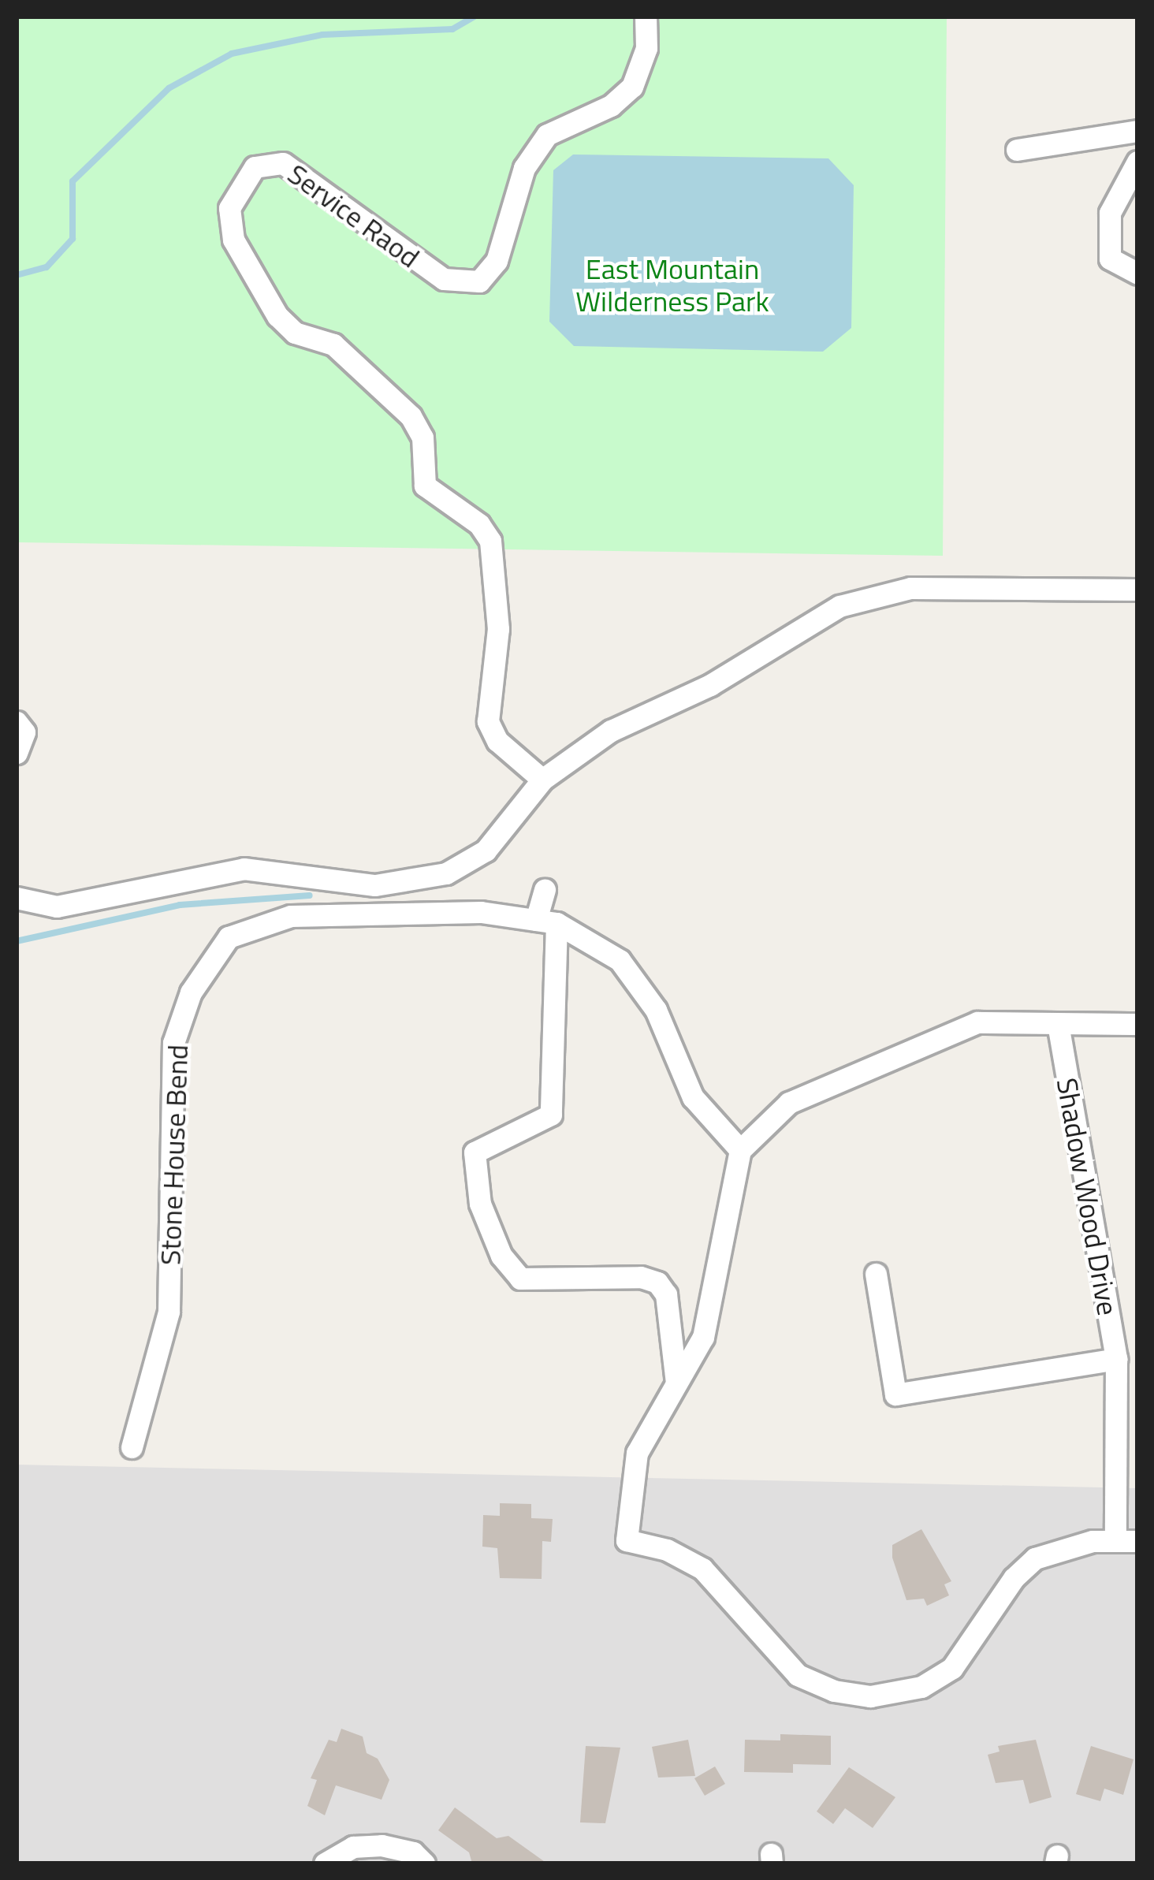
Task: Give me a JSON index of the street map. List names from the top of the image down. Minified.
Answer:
{"streets":{"street":["Service Raod","Stone House Bend","Shadow Wood Drive"]},"parks":["East Mountain Wilderness Park"]}
